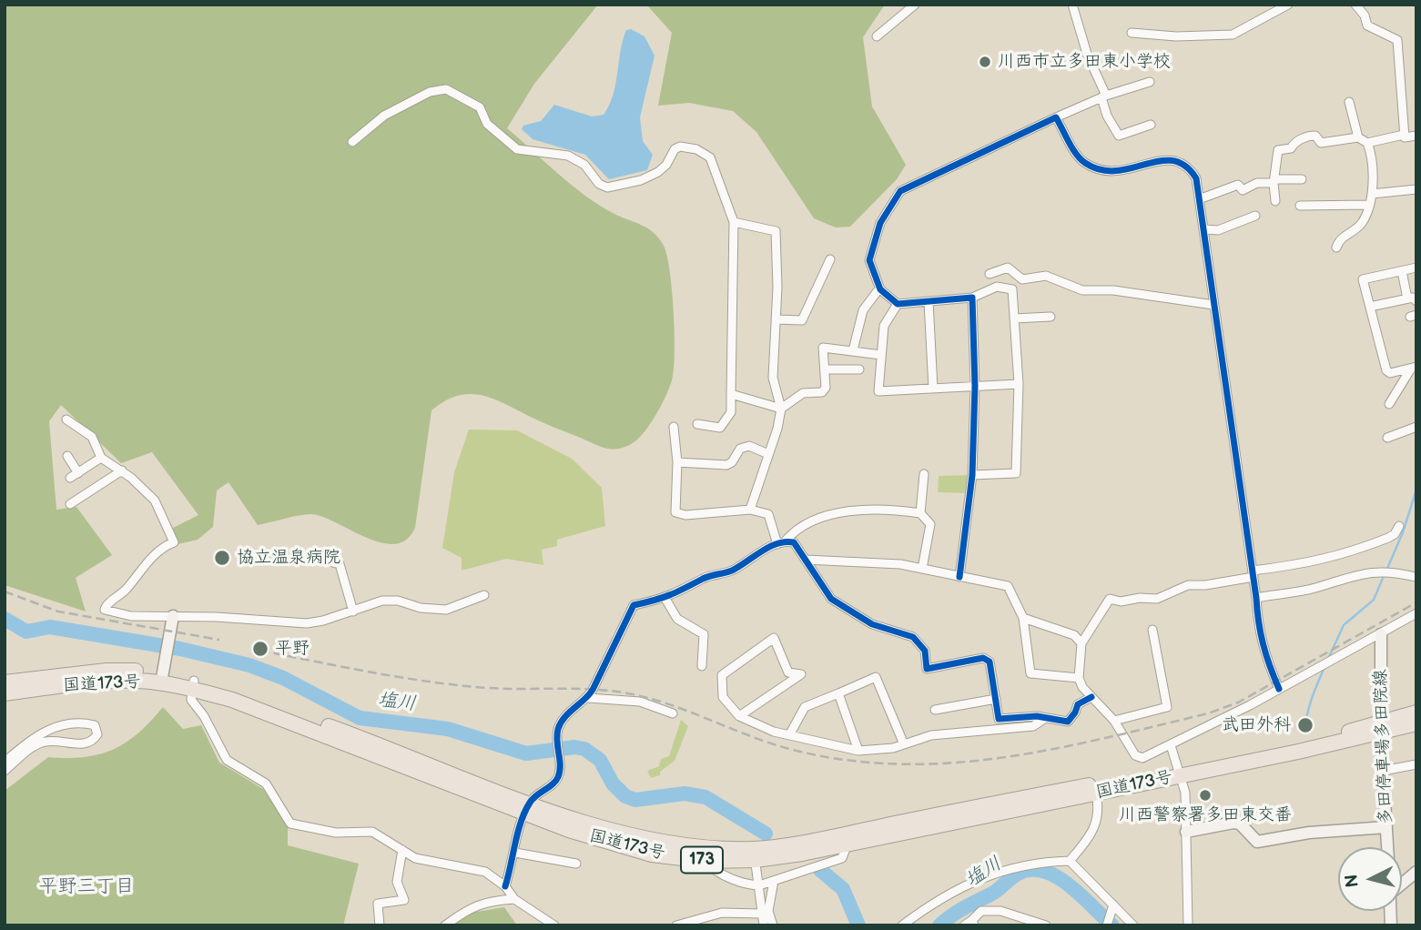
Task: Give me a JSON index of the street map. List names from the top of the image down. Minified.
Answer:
{"streets":{"highway":["国道173号","173"],"street":["多田停車場多田院線"]},"crossings":[["国道173号","多田停車場多田院線"]],"districts":["平野三丁目"],"water":["塩川"],"places":["川西市立多田東小学校","協立温泉病院","平野","武田外科","川西警察署多田東交番"],"north":"left"}
